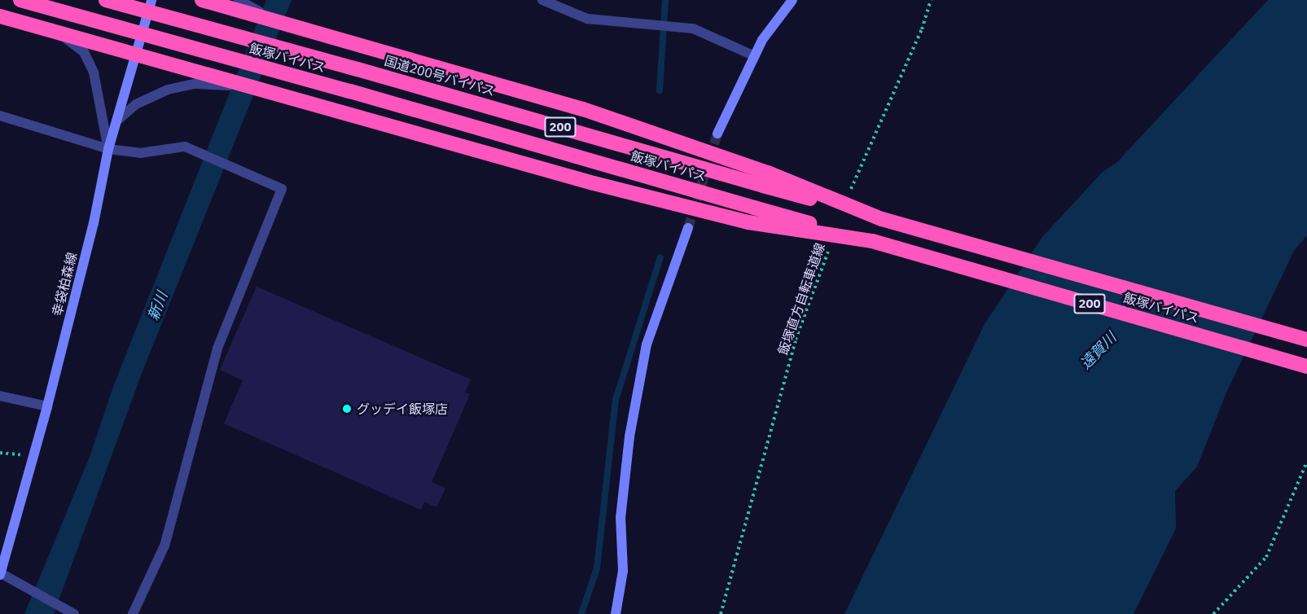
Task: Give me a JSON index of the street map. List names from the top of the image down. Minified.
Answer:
{"streets":{"highway":["飯塚バイパス","国道200号バイパス","200"],"main road":["幸袋柏森線"],"path":["飯塚直方自転車道線"]},"crossings":[["飯塚バイパス","国道200号バイパス"]],"water":["新川","遠賀川"],"places":["グッデイ飯塚店"]}
